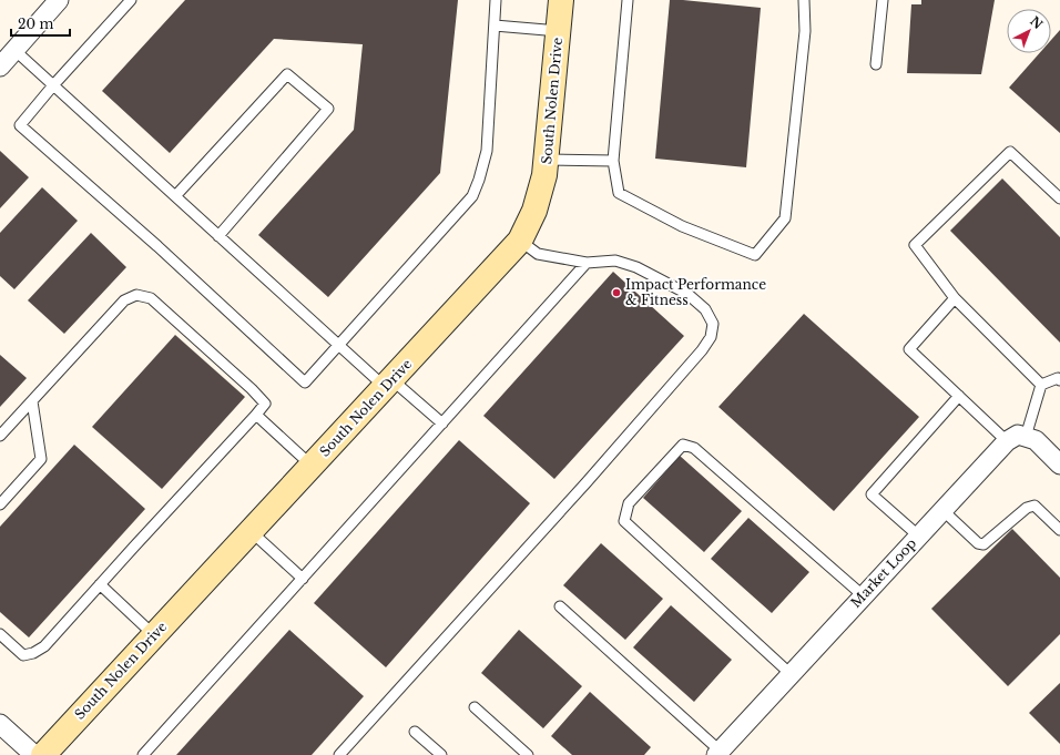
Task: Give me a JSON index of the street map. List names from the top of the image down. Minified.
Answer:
{"streets":{"street":["South Nolen Drive","Market Loop"]},"places":["Impact Performance & Fitness"],"scale_bar":"20 m","north":"top right"}
